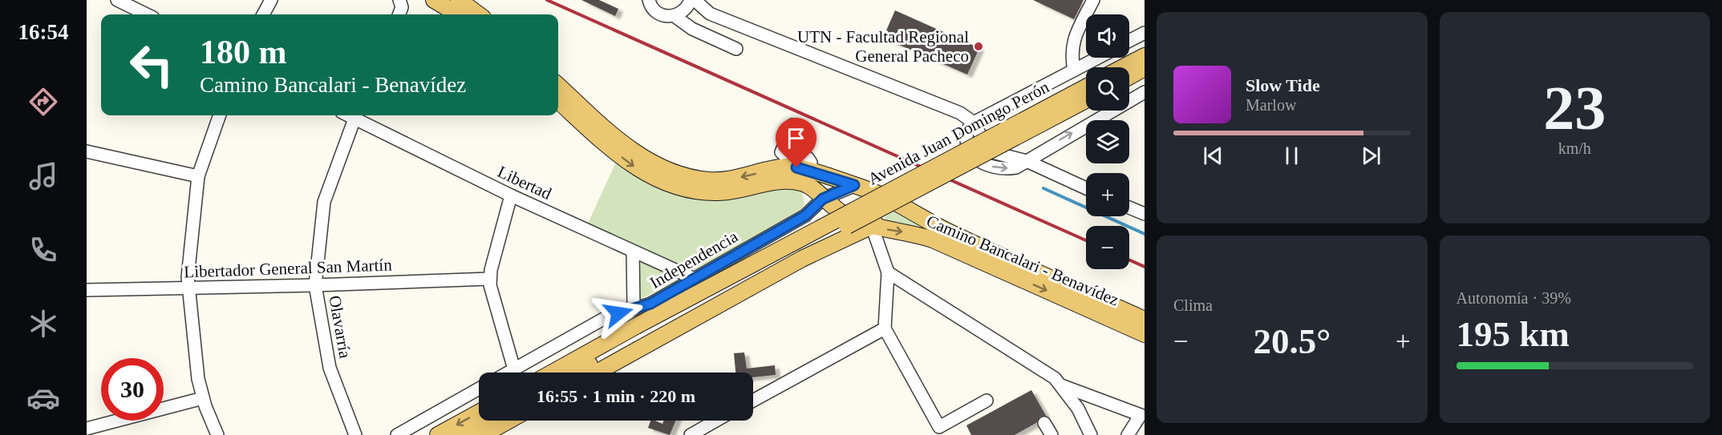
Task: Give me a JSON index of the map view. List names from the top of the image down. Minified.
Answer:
{"streets":{"main road":["Avenida Juan Domingo Perón","Camino Bancalari - Benavídez"],"street":["Libertad","Independencia","Libertador General San Martín","Olavarría"]},"crossings":[["Libertad","Independencia"],["Independencia","Camino Bancalari - Benavídez"],["Libertador General San Martín","Olavarría"]],"places":["UTN - Facultad Regional General Pacheco"],"page":{"tabs":"16:54","tile":[["23","km/h"],"Clima",["Autonomía · 39%","195 km"]],"map_buttons":["+","−"],"turn":["180 m","Camino Bancalari - Benavídez"],"song":["Slow Tide","Marlow"],"heat":["−","20.5°","+"],"limit":"30","trip":"16:55 · 1 min · 220 m"}}
